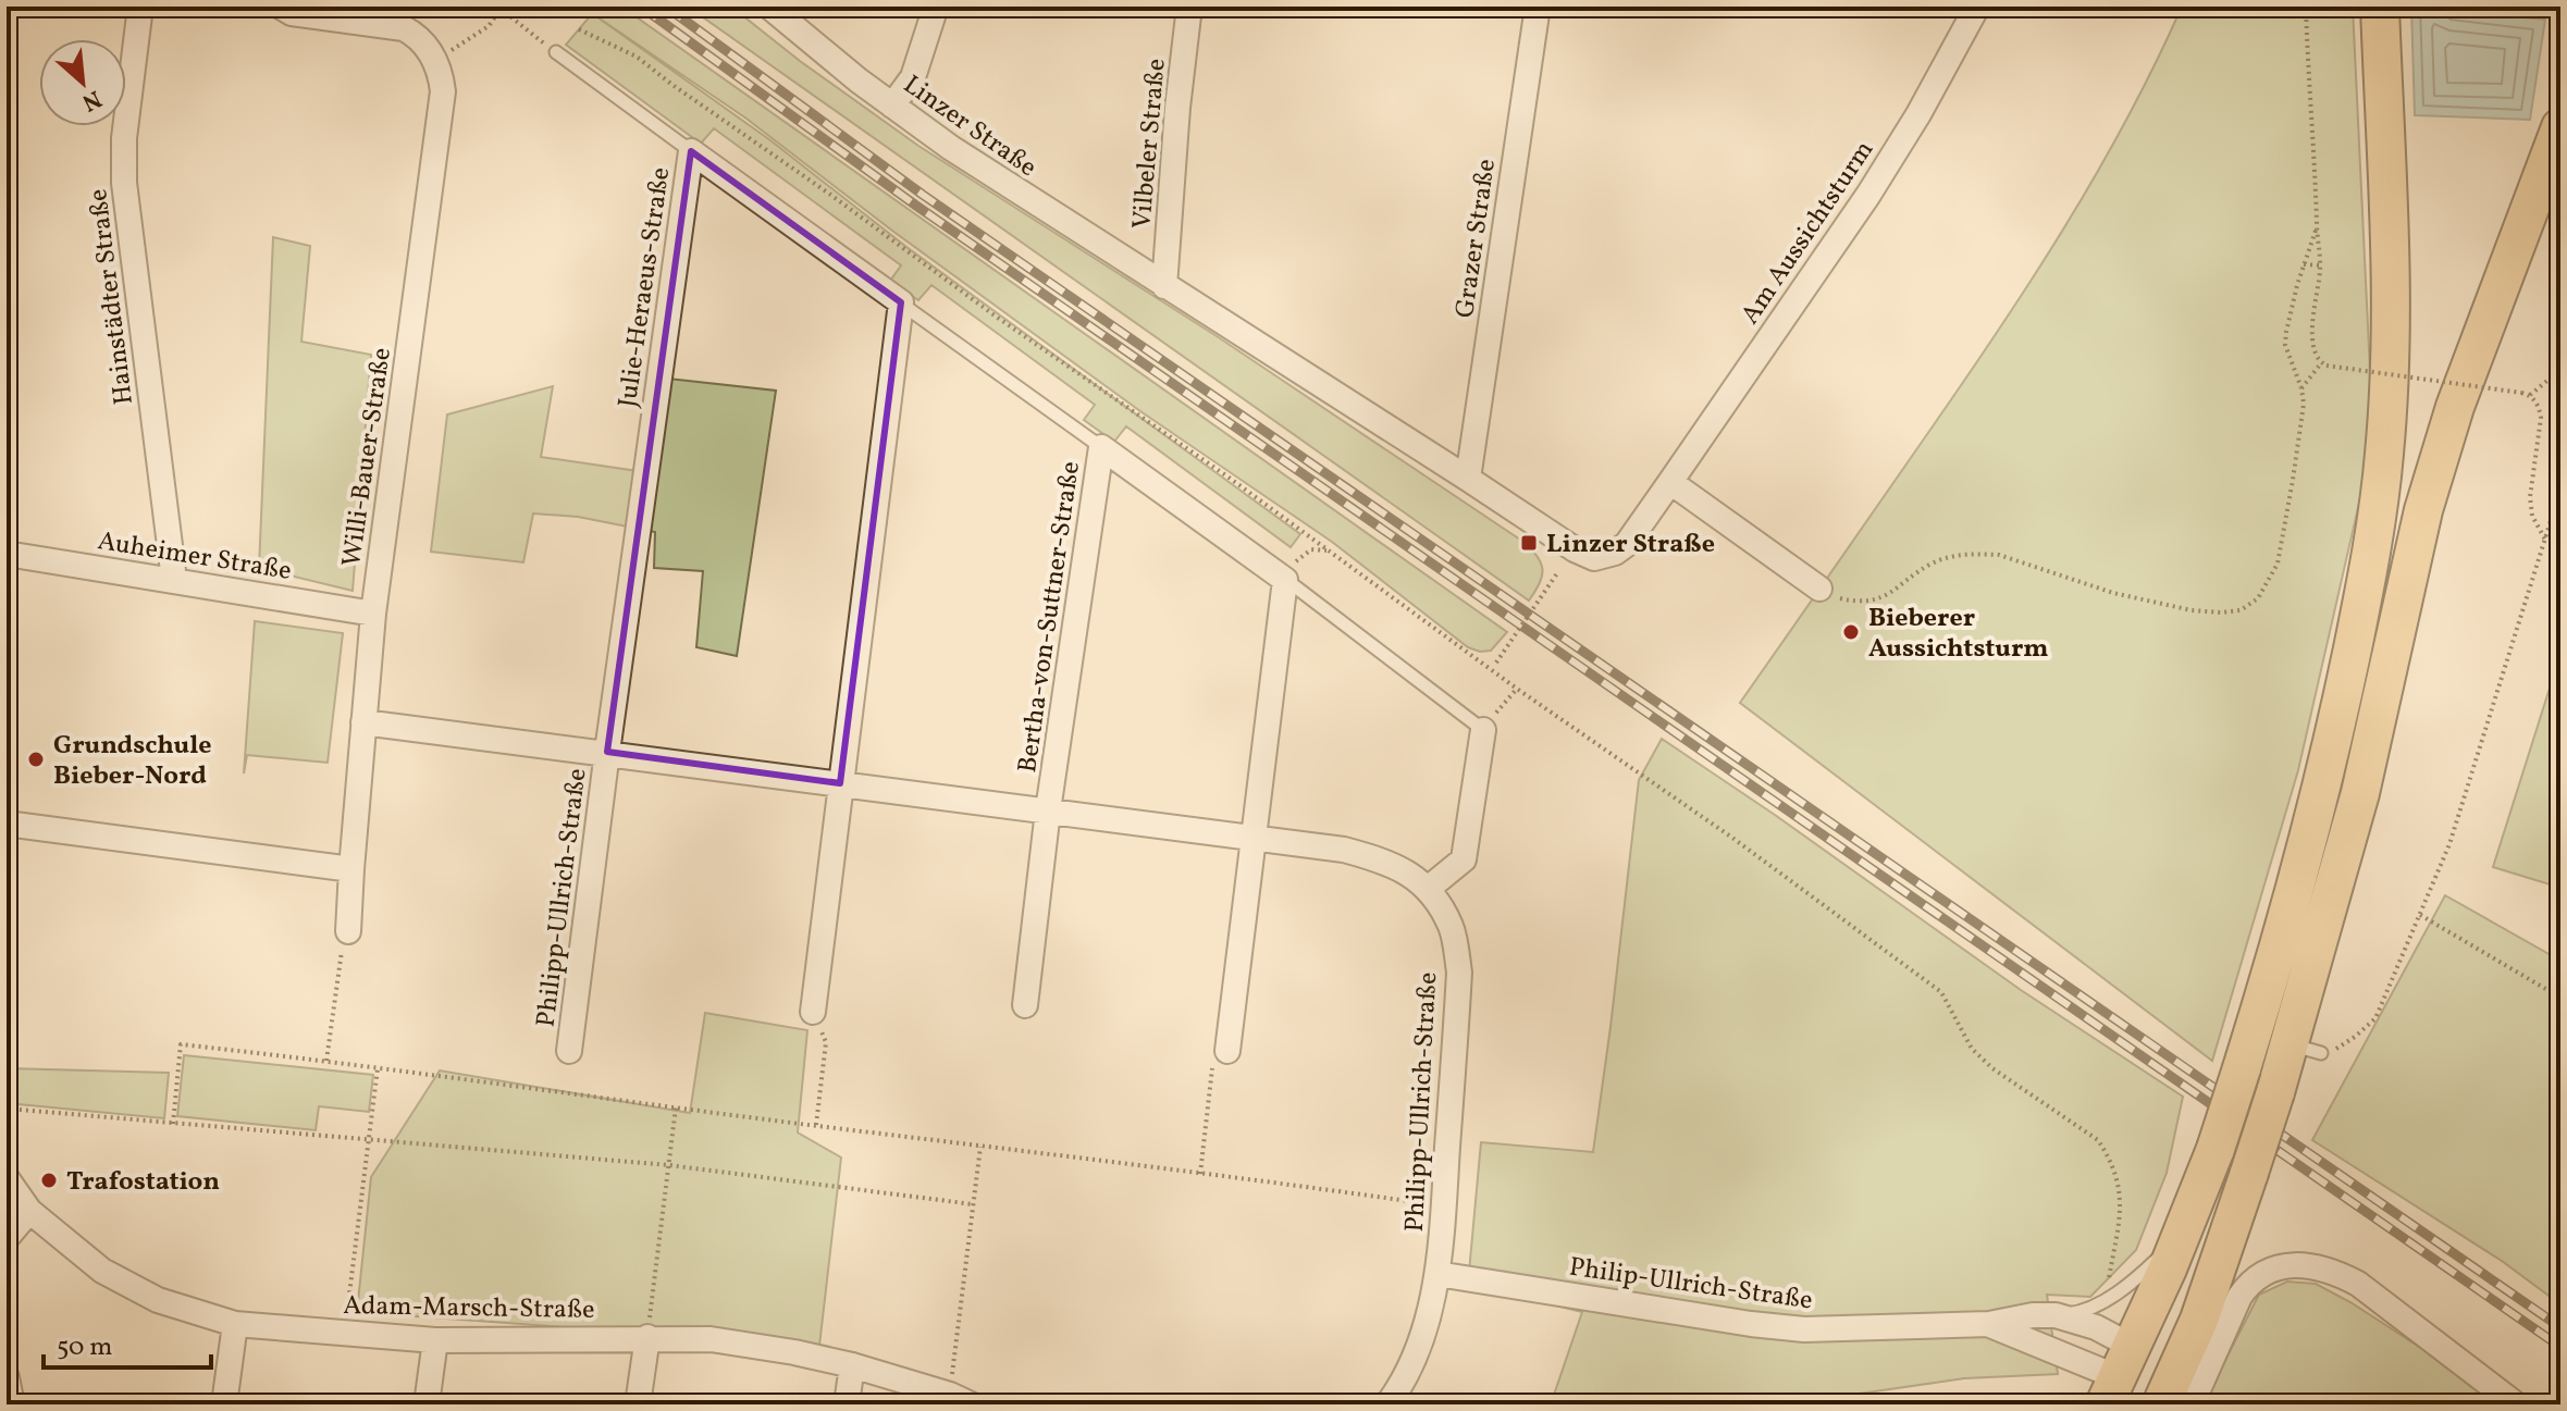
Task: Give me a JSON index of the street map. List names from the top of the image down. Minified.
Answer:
{"streets":{"street":["Linzer Straße","Vilbeler Straße","Am Aussichtsturm","Grazer Straße","Julie-Heraeus-Straße","Hainstädter Straße","Willi-Bauer-Straße","Auheimer Straße","Bertha-von-Suttner-Straße","Philipp-Ullrich-Straße","Philip-Ullrich-Straße","Adam-Marsch-Straße"]},"crossings":[["Linzer Straße","Vilbeler Straße"],["Linzer Straße","Am Aussichtsturm"],["Linzer Straße","Grazer Straße"],["Julie-Heraeus-Straße","Philipp-Ullrich-Straße"],["Hainstädter Straße","Auheimer Straße"],["Willi-Bauer-Straße","Auheimer Straße"],["Willi-Bauer-Straße","Philipp-Ullrich-Straße"],["Bertha-von-Suttner-Straße","Philipp-Ullrich-Straße"],["Philipp-Ullrich-Straße","Philip-Ullrich-Straße"]],"places":{"transit":["Linzer Straße"],"other":["Bieberer Aussichtsturm","Grundschule Bieber-Nord","Trafostation"]},"scale_bar":"50 m","north":"bottom right"}
